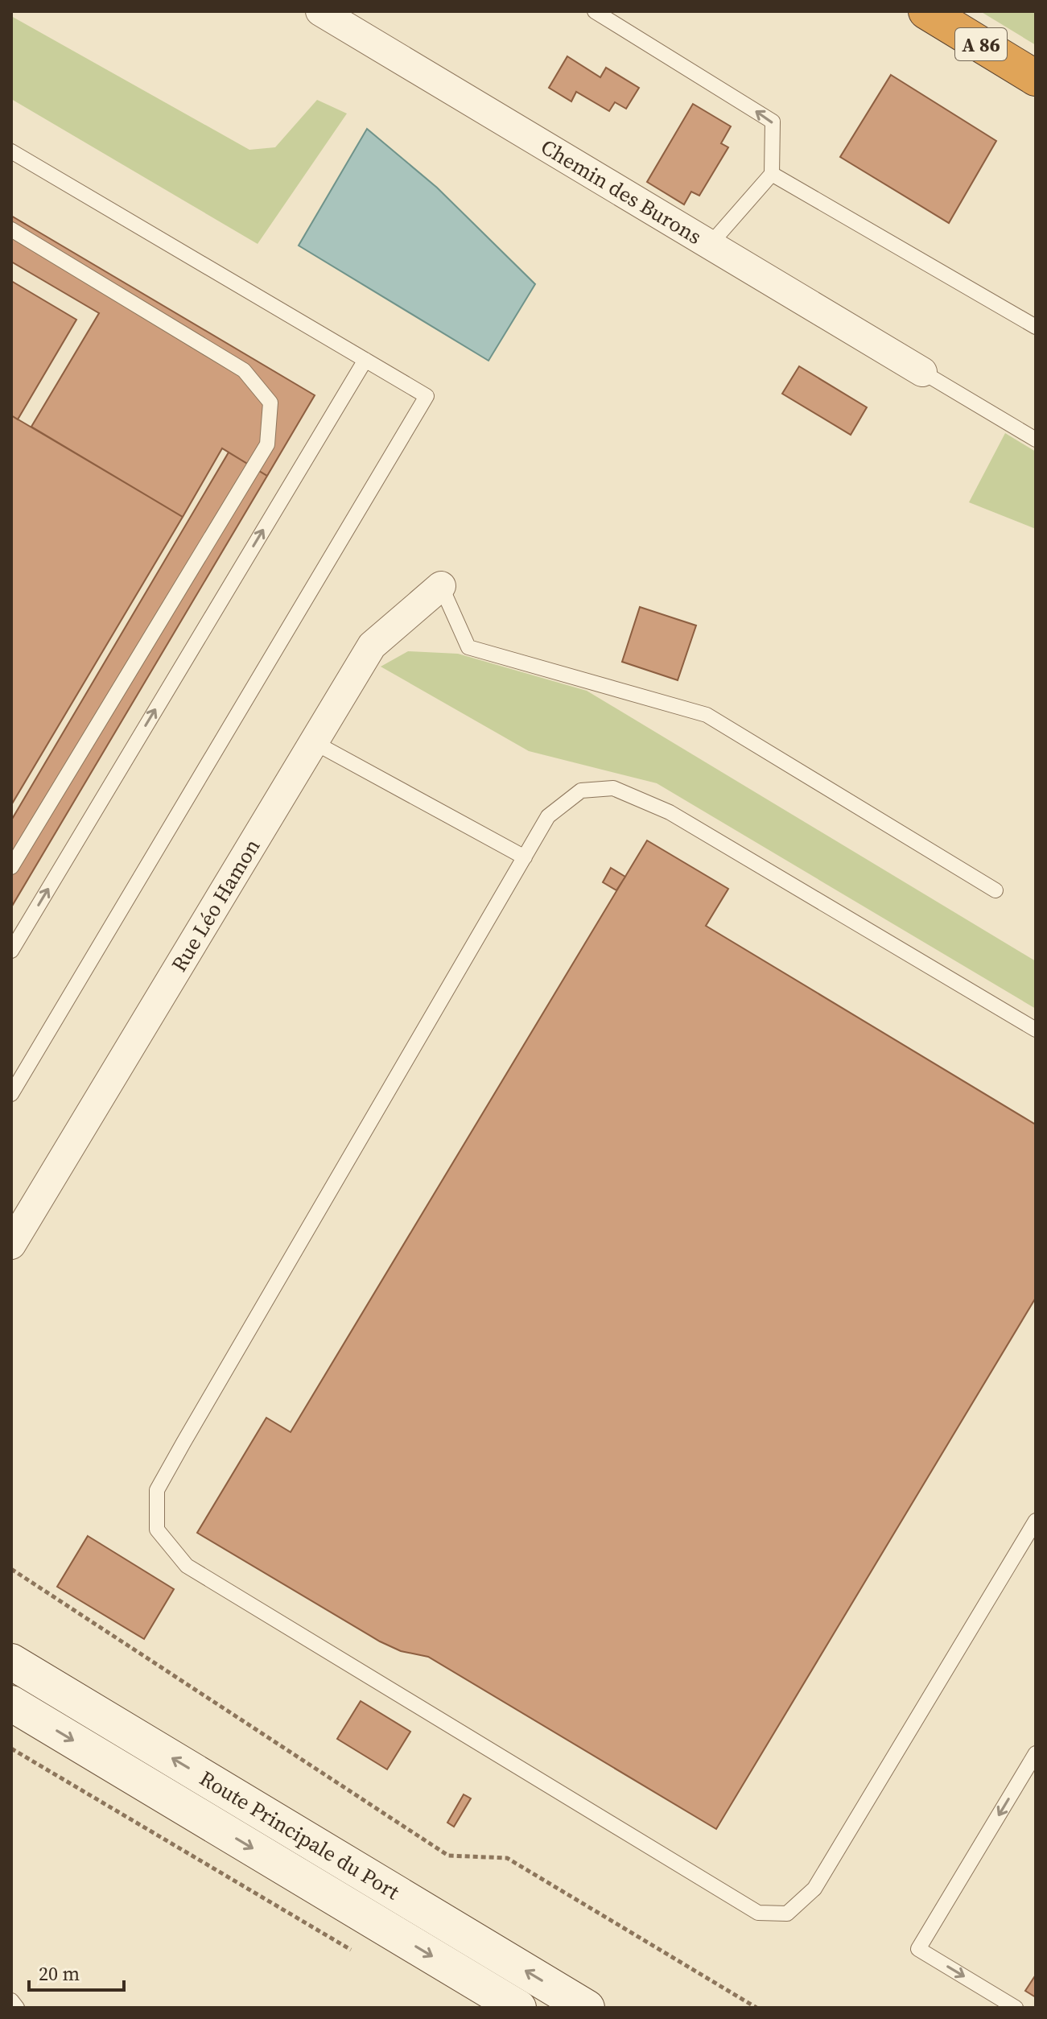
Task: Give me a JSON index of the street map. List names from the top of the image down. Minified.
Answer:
{"streets":{"highway":["A 86"],"main road":["Route Principale du Port"],"street":["Chemin des Burons","Rue Léo Hamon"]},"scale_bar":"20 m"}
